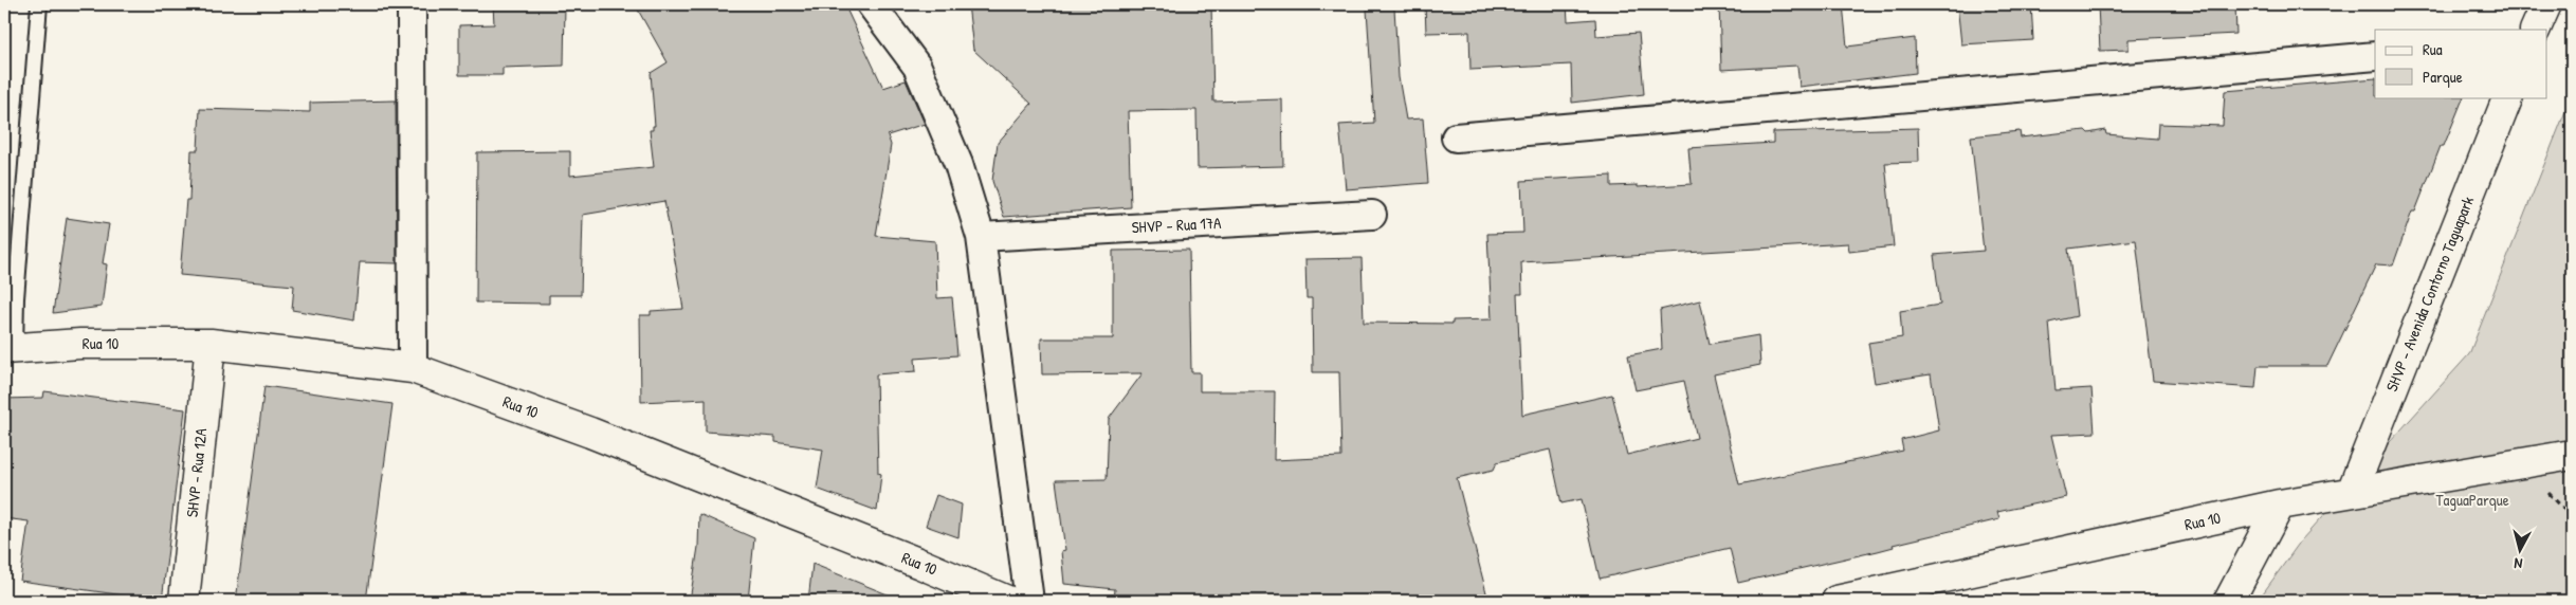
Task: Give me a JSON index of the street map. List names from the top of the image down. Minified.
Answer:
{"streets":{"street":["SHVP - Rua 17A","SHVP - Avenida Contorno Taguapark","Rua 10","SHVP - Rua 12A"]},"crossings":[["SHVP - Avenida Contorno Taguapark","Rua 10"],["Rua 10","SHVP - Rua 12A"]],"parks":["TaguaParque"],"legend":["Rua","Parque"],"north":"bottom"}
